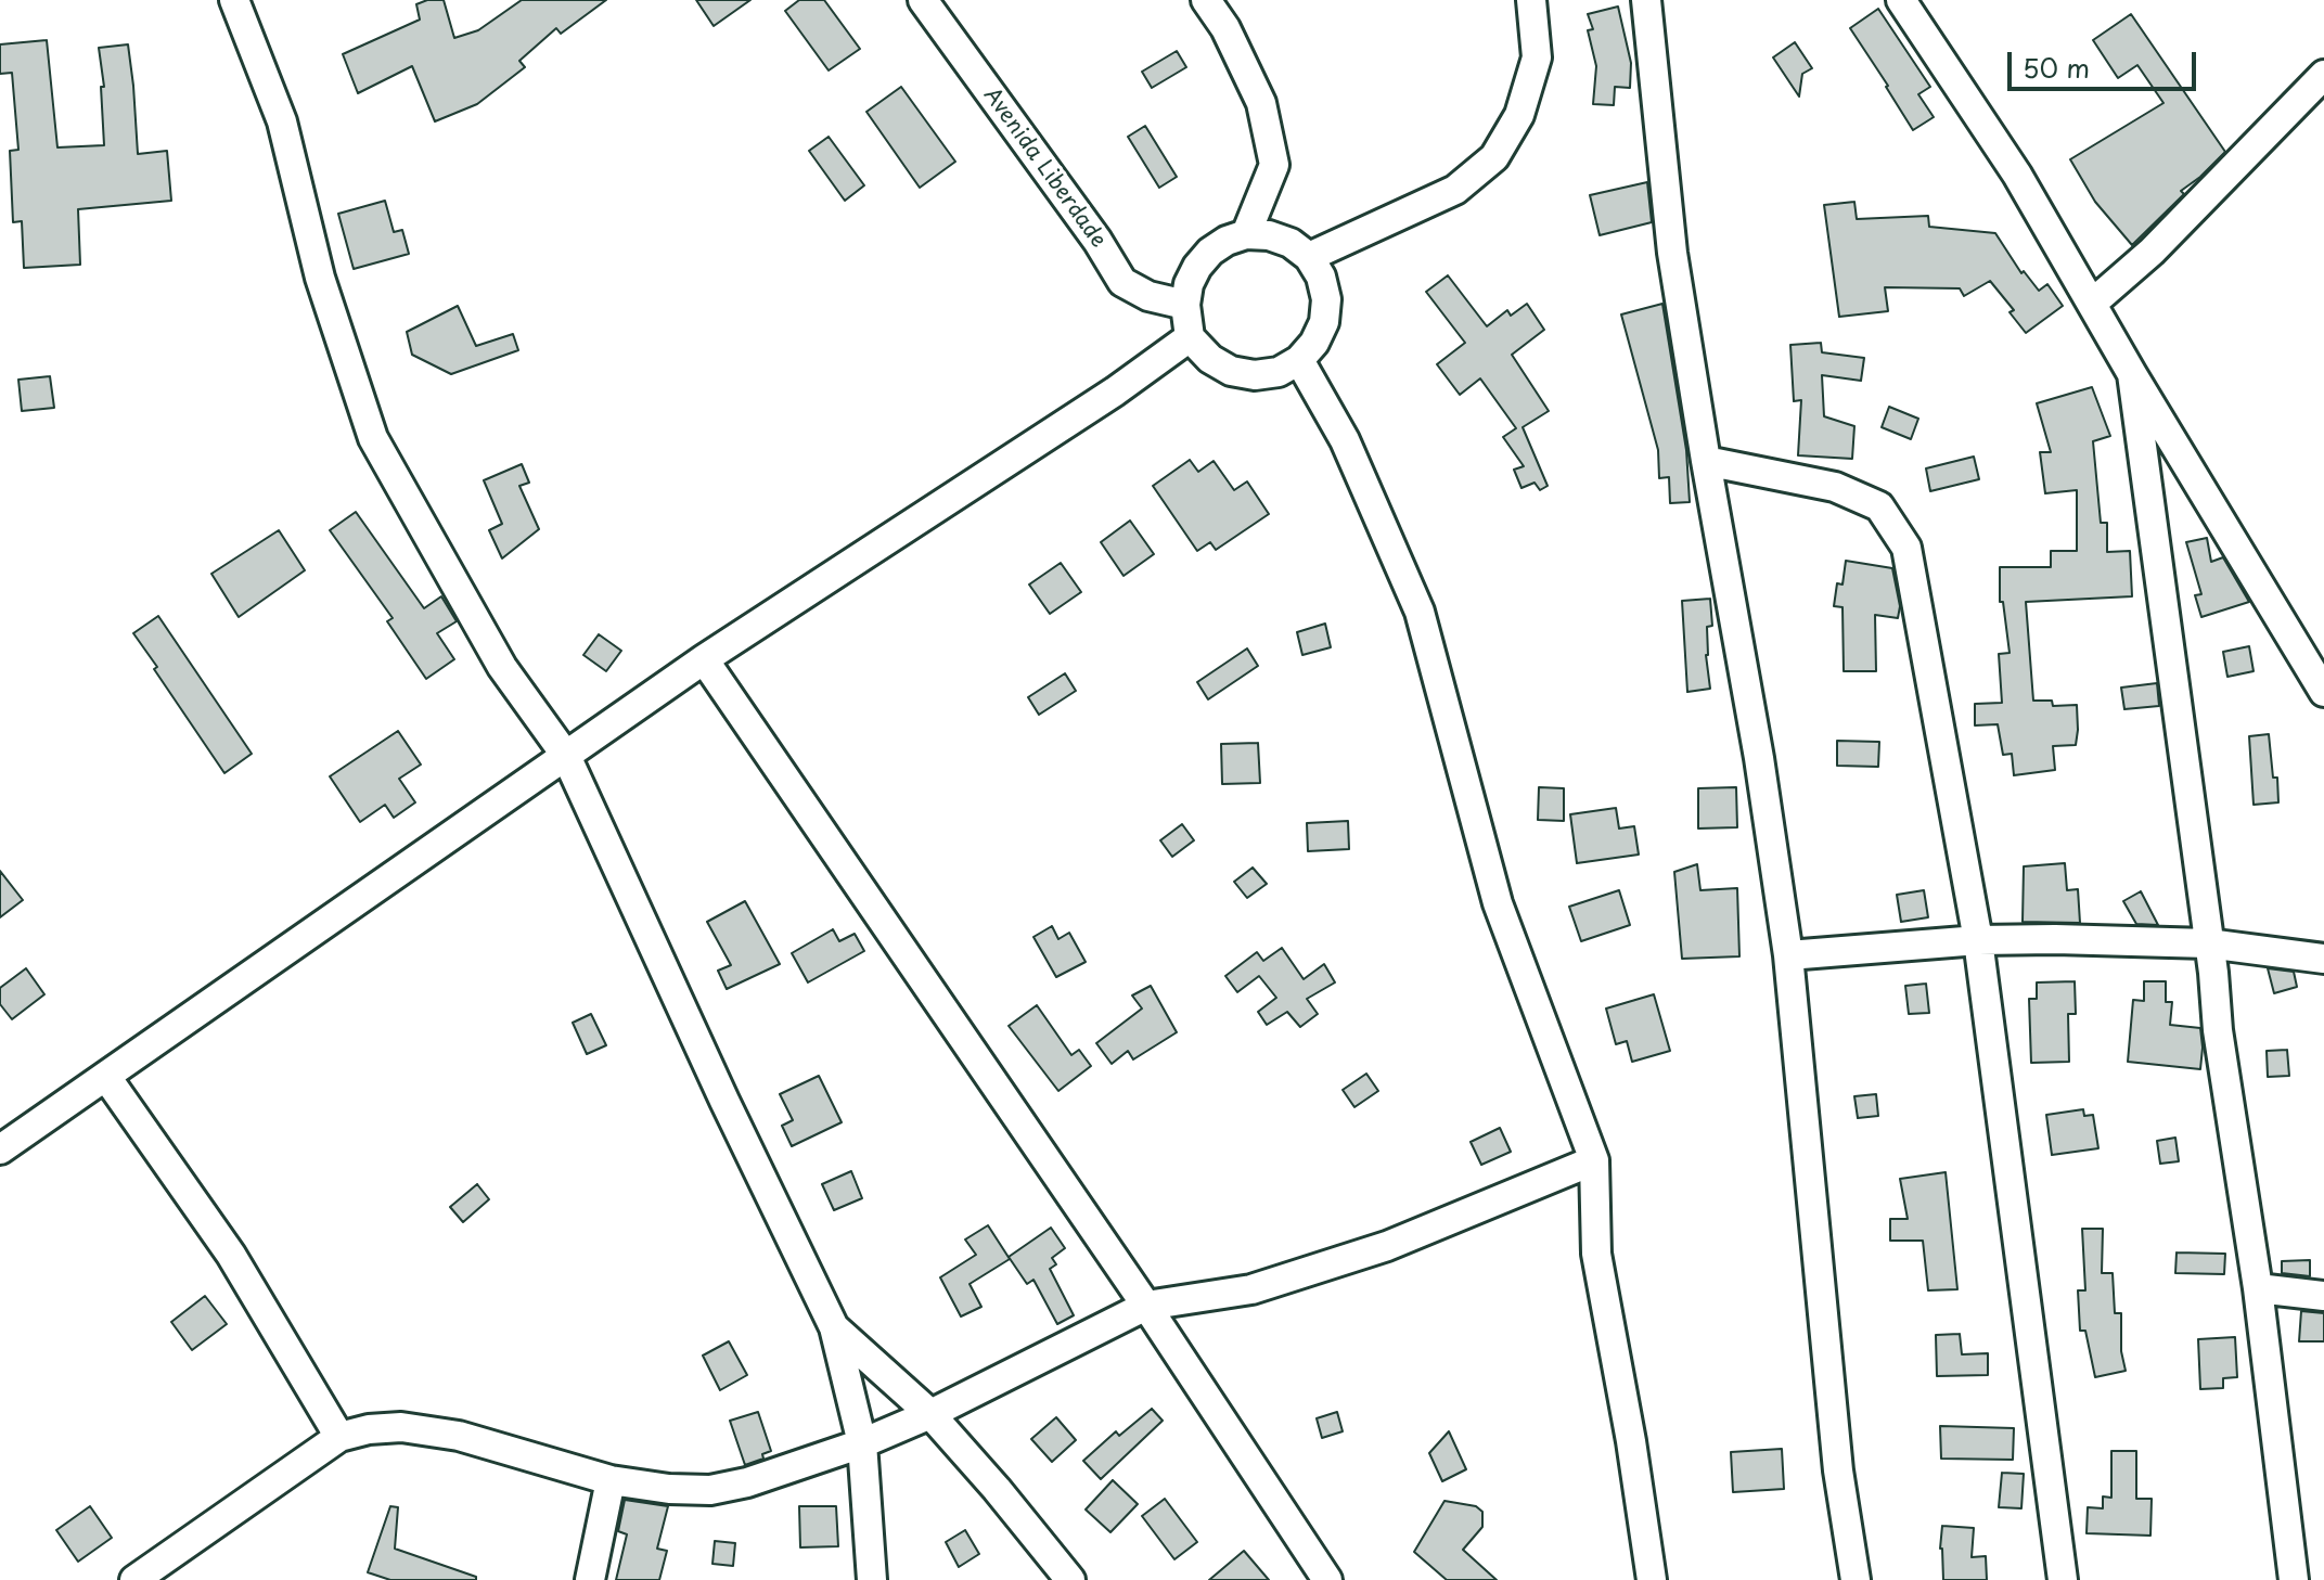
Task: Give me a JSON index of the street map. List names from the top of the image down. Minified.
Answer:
{"streets":{"street":["Avenida Liberdade"]},"scale_bar":"50 m"}
